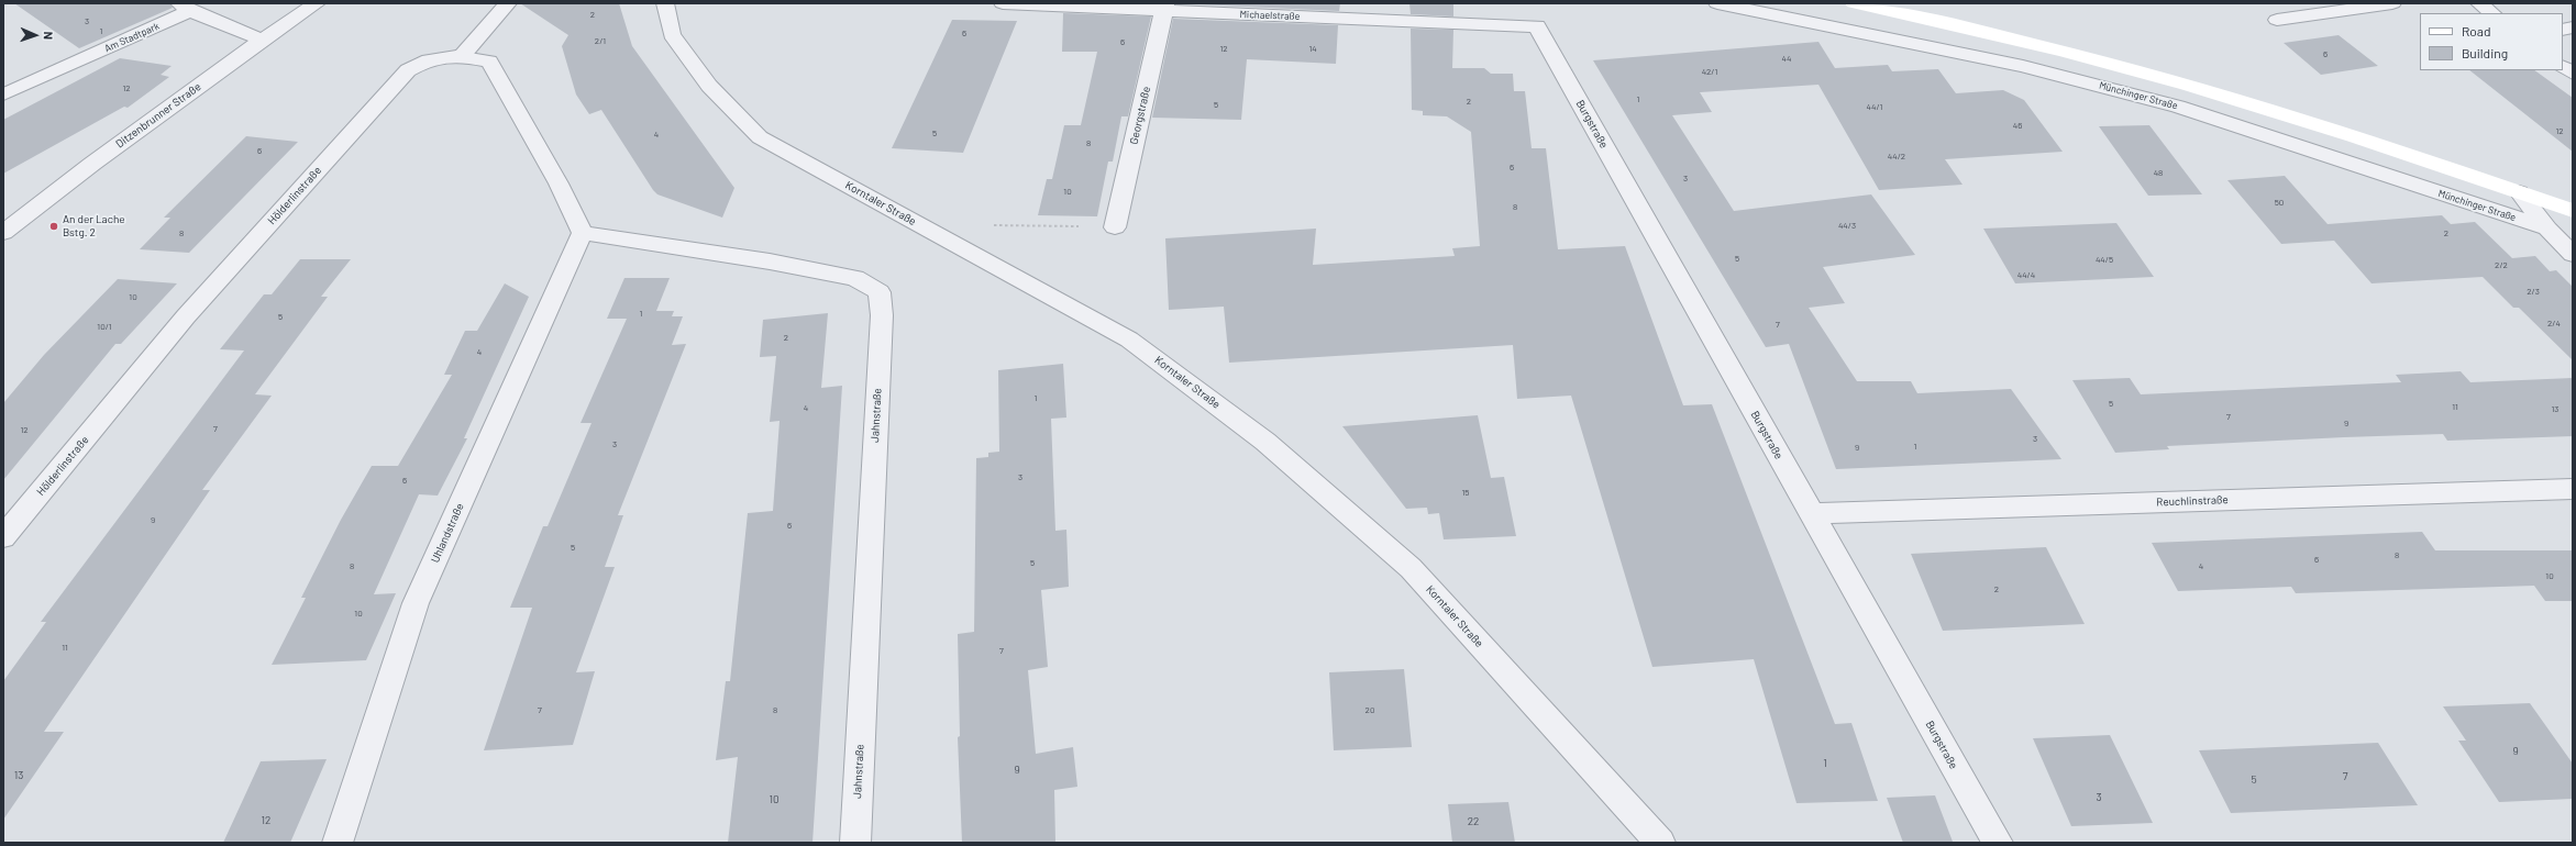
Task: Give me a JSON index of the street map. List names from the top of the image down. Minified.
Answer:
{"streets":{"main road":["Münchinger Straße"],"street":["Michaelstraße","Am Stadtpark","Ditzenbrunner Straße","Georgstraße","Burgstraße","Hölderlinstraße","Korntaler Straße","Jahnstraße","Reuchlinstraße","Uhlandstraße"]},"crossings":[["Michaelstraße","Georgstraße"],["Michaelstraße","Burgstraße"],["Am Stadtpark","Ditzenbrunner Straße"],["Burgstraße","Reuchlinstraße"],["Hölderlinstraße","Jahnstraße"],["Hölderlinstraße","Uhlandstraße"],["Jahnstraße","Uhlandstraße"]],"places":["An der Lache Bstg. 2"],"house_numbers":["2","3","1","6","2/1","6","12","14","6","44","42/1","12","1","2","5","44/1","46","12","5","4","8","6","44/2","6","48","3","10","50","8","44/3","8","2","5","44/5","2/2","44/4","2/3","10","1","5","2/4","7","10/1","2","4","1","5","11","4","13","7","9","7","12","3","3","1","9","3","6","15","9","6","5","8","6","5","8","4","10","2","10","11","7","7","8","20","9","1","9","13","7","5","3","10","12","22"],"legend":["Road","Building"],"north":"right"}
